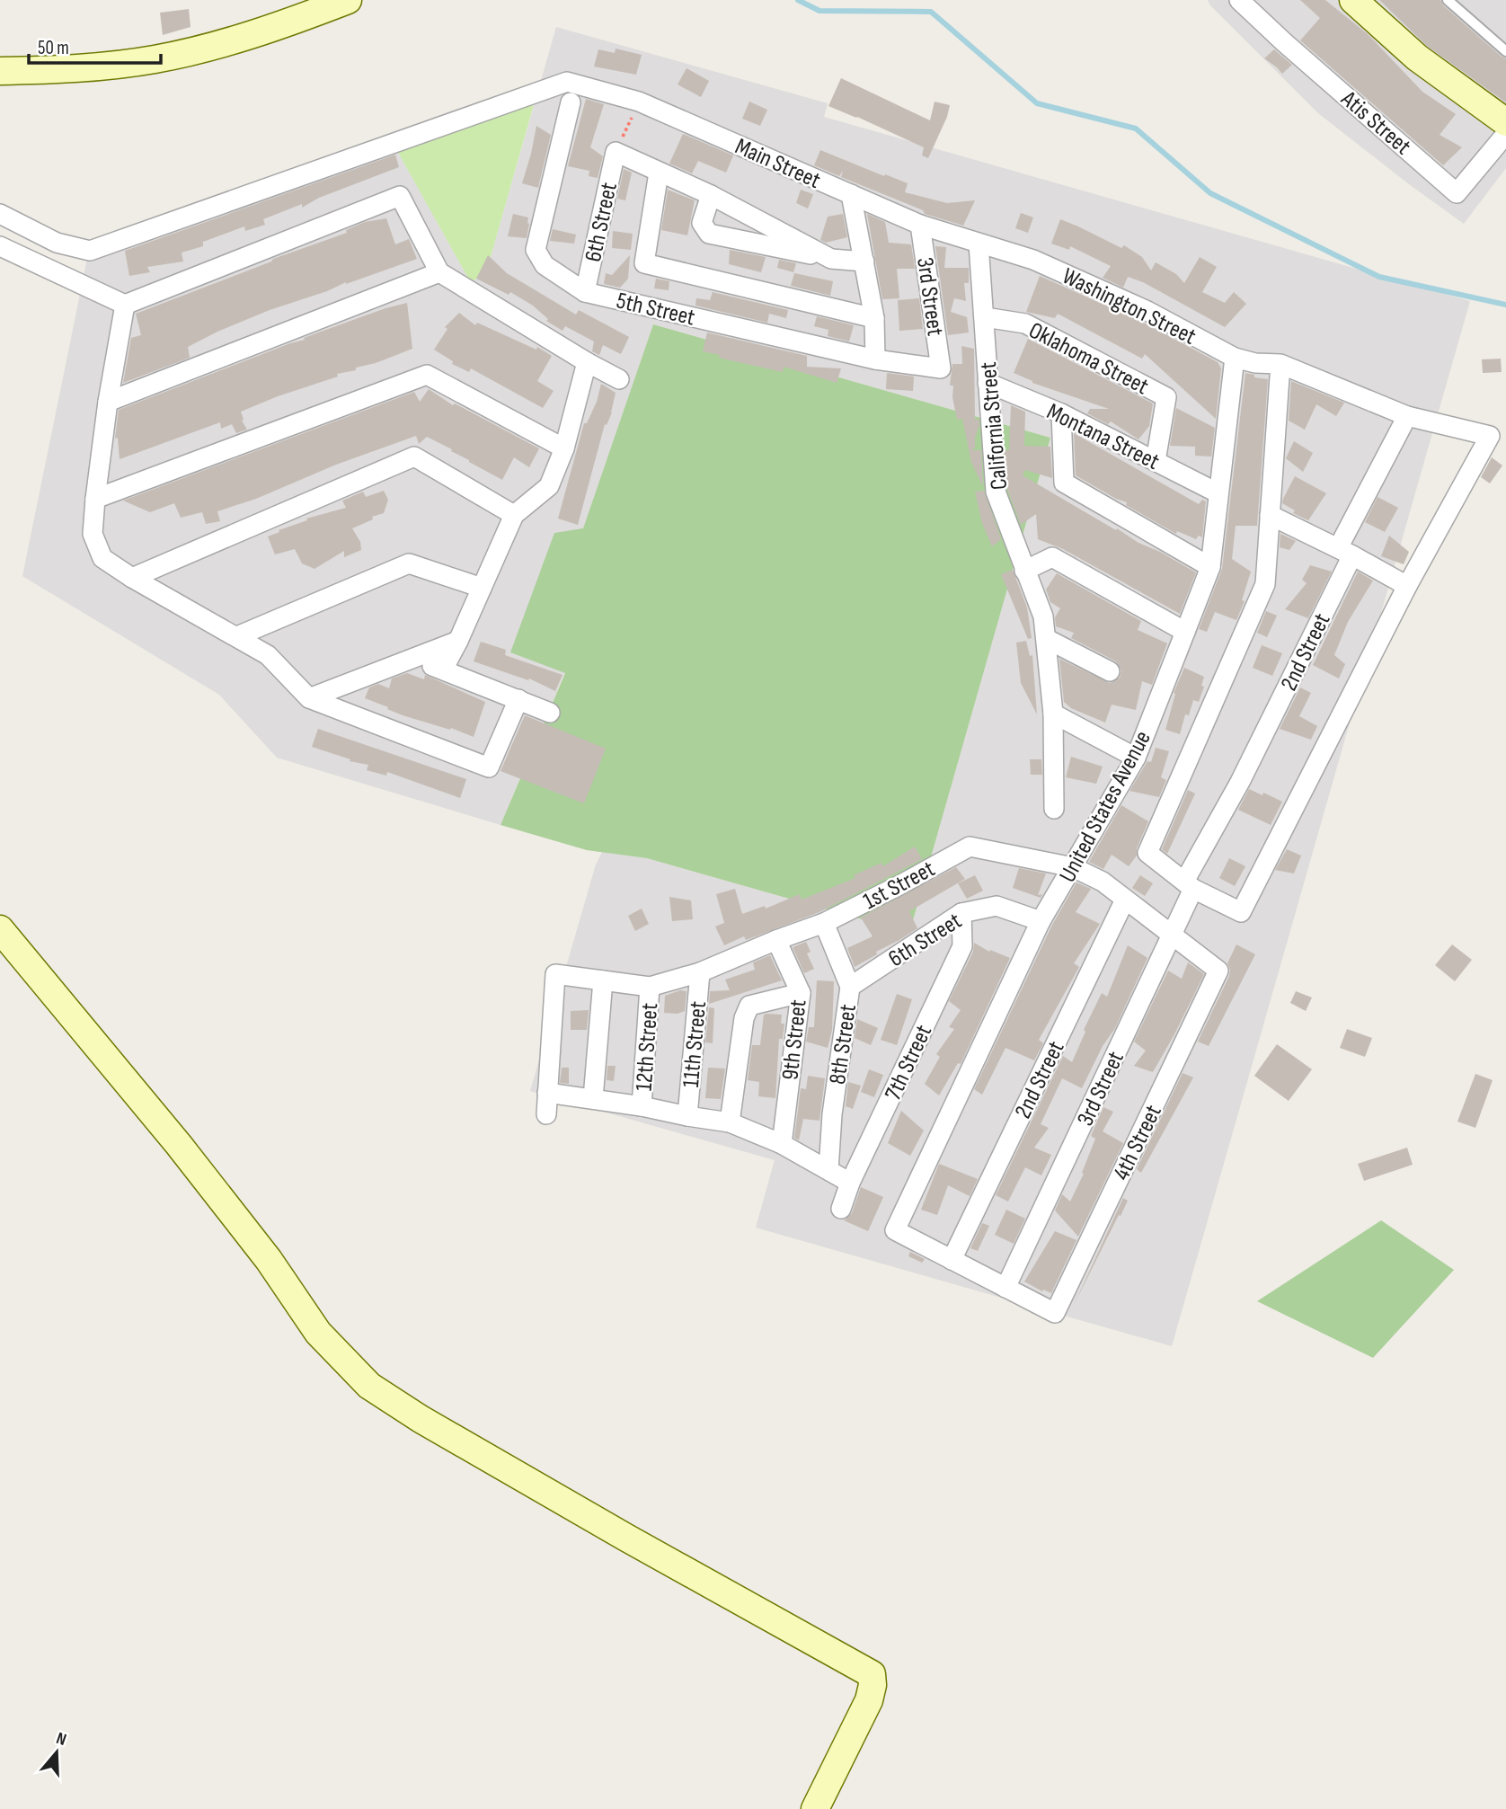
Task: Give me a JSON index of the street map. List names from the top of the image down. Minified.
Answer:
{"streets":{"street":["Atis Street","Main Street","6th Street","3rd Street","Washington Street","5th Street","Oklahoma Street","California Street","Montana Street","2nd Street","United States Avenue","1st Street","9th Street","11th Street","8th Street","12th Street","7th Street","4th Street"]},"crossings":[["Main Street","3rd Street"],["Main Street","Washington Street"],["Main Street","California Street"],["6th Street","5th Street"],["6th Street","United States Avenue"],["6th Street","8th Street"],["6th Street","7th Street"],["3rd Street","5th Street"],["3rd Street","2nd Street"],["3rd Street","1st Street"],["3rd Street","4th Street"],["Washington Street","California Street"],["Washington Street","2nd Street"],["Washington Street","United States Avenue"],["Oklahoma Street","California Street"],["Oklahoma Street","Montana Street"],["California Street","Montana Street"],["Montana Street","United States Avenue"],["2nd Street","United States Avenue"],["2nd Street","1st Street"],["United States Avenue","1st Street"],["1st Street","9th Street"],["1st Street","11th Street"],["1st Street","8th Street"],["1st Street","12th Street"],["1st Street","4th Street"]],"scale_bar":"50 m","north":"top"}
